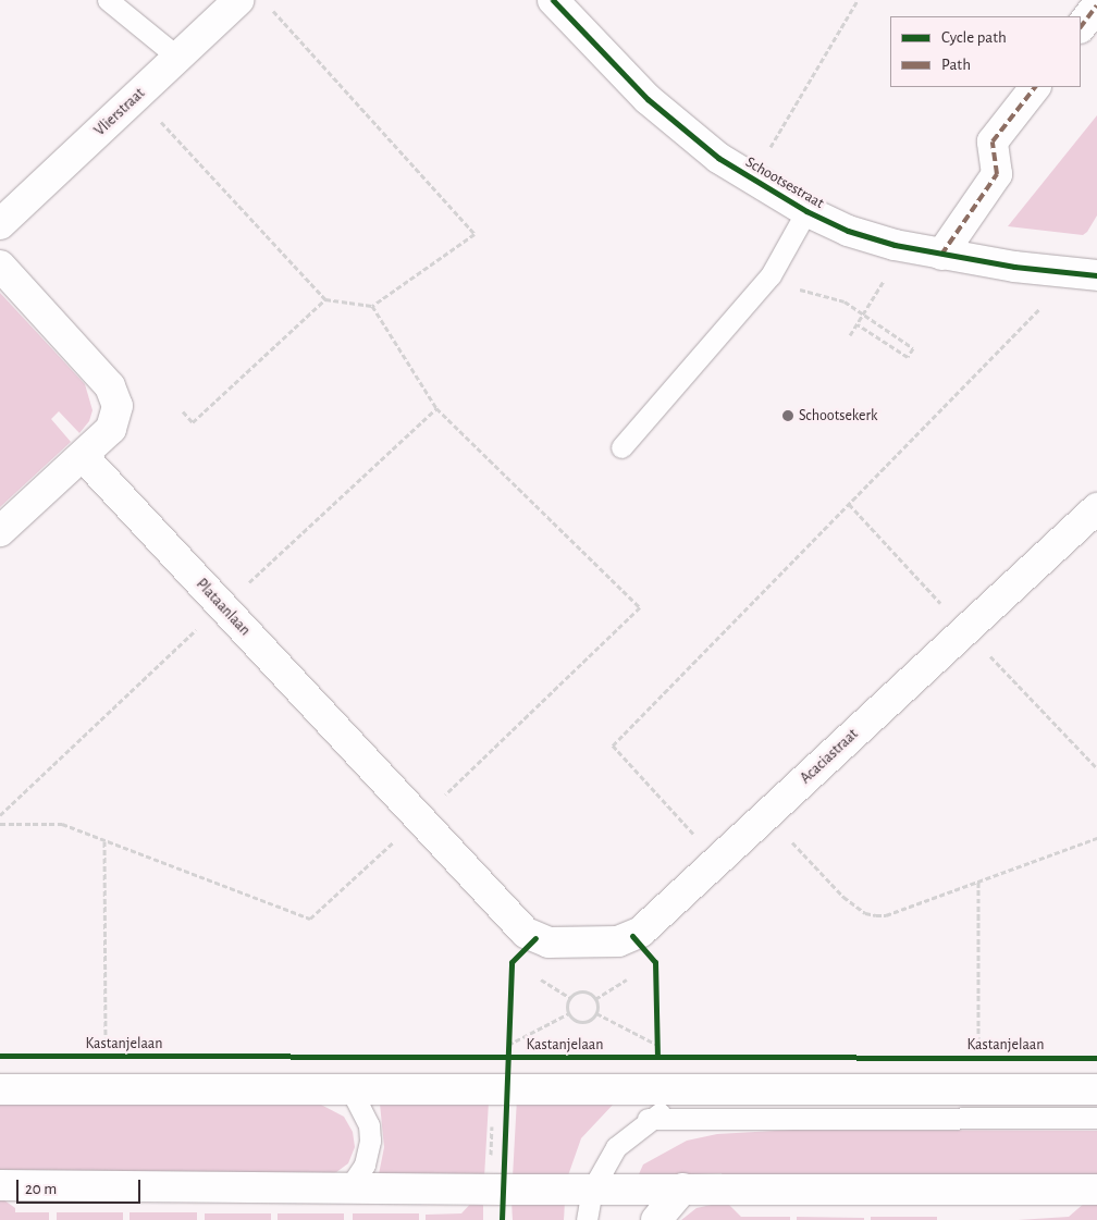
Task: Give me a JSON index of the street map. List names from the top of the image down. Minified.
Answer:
{"streets":{"street":["Vlierstraat","Schootsestraat","Plataanlaan","Acaciastraat"],"cycle path":["Kastanjelaan"]},"crossings":[["Plataanlaan","Acaciastraat"]],"places":["Schootsekerk"],"legend":["Cycle path","Path"],"scale_bar":"20 m"}
